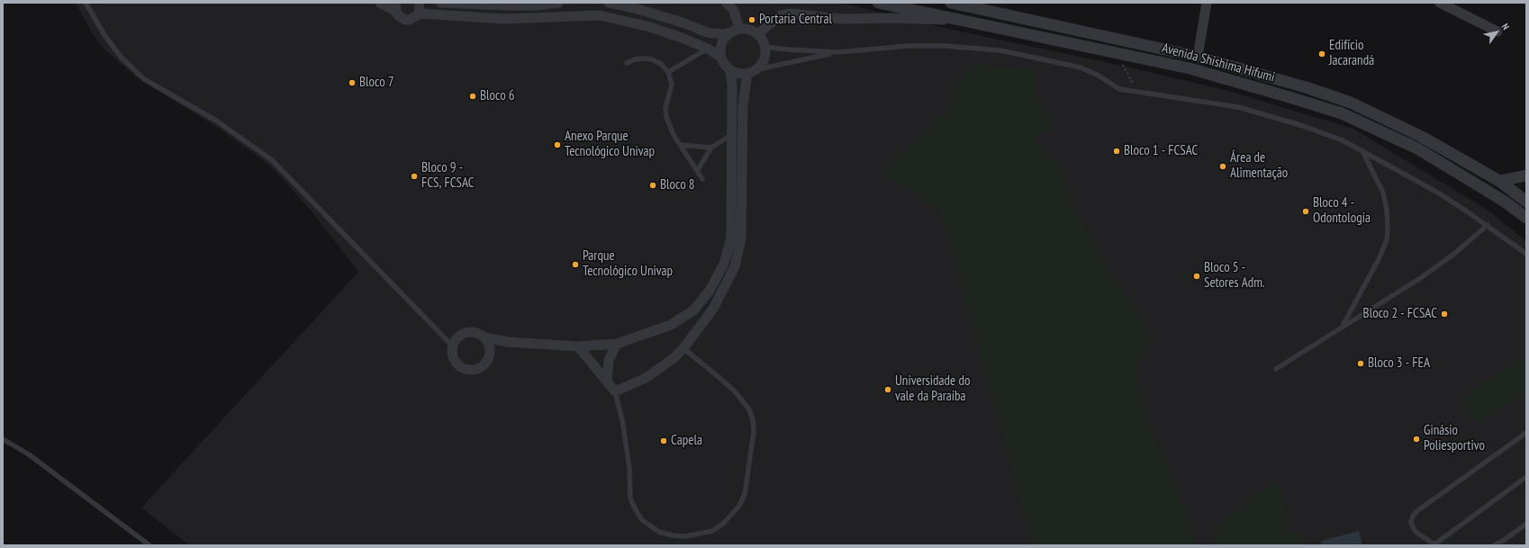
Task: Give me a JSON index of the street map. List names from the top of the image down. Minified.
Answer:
{"streets":{"street":["Avenida Shishima Hifumi"]},"places":["Portaria Central","Edifício Jacarandá","Bloco 7","Bloco 6","Anexo Parque Tecnológico Univap","Bloco 1 - FCSAC","Área de Alimentação","Bloco 9 - FCS, FCSAC","Bloco 8","Bloco 4 - Odontologia","Parque Tecnológico Univap","Bloco 5 - Setores Adm.","Bloco 2 - FCSAC","Bloco 3 - FEA","Universidade do vale da Paraíba","Ginásio Poliesportivo","Capela"],"north":"top right"}
